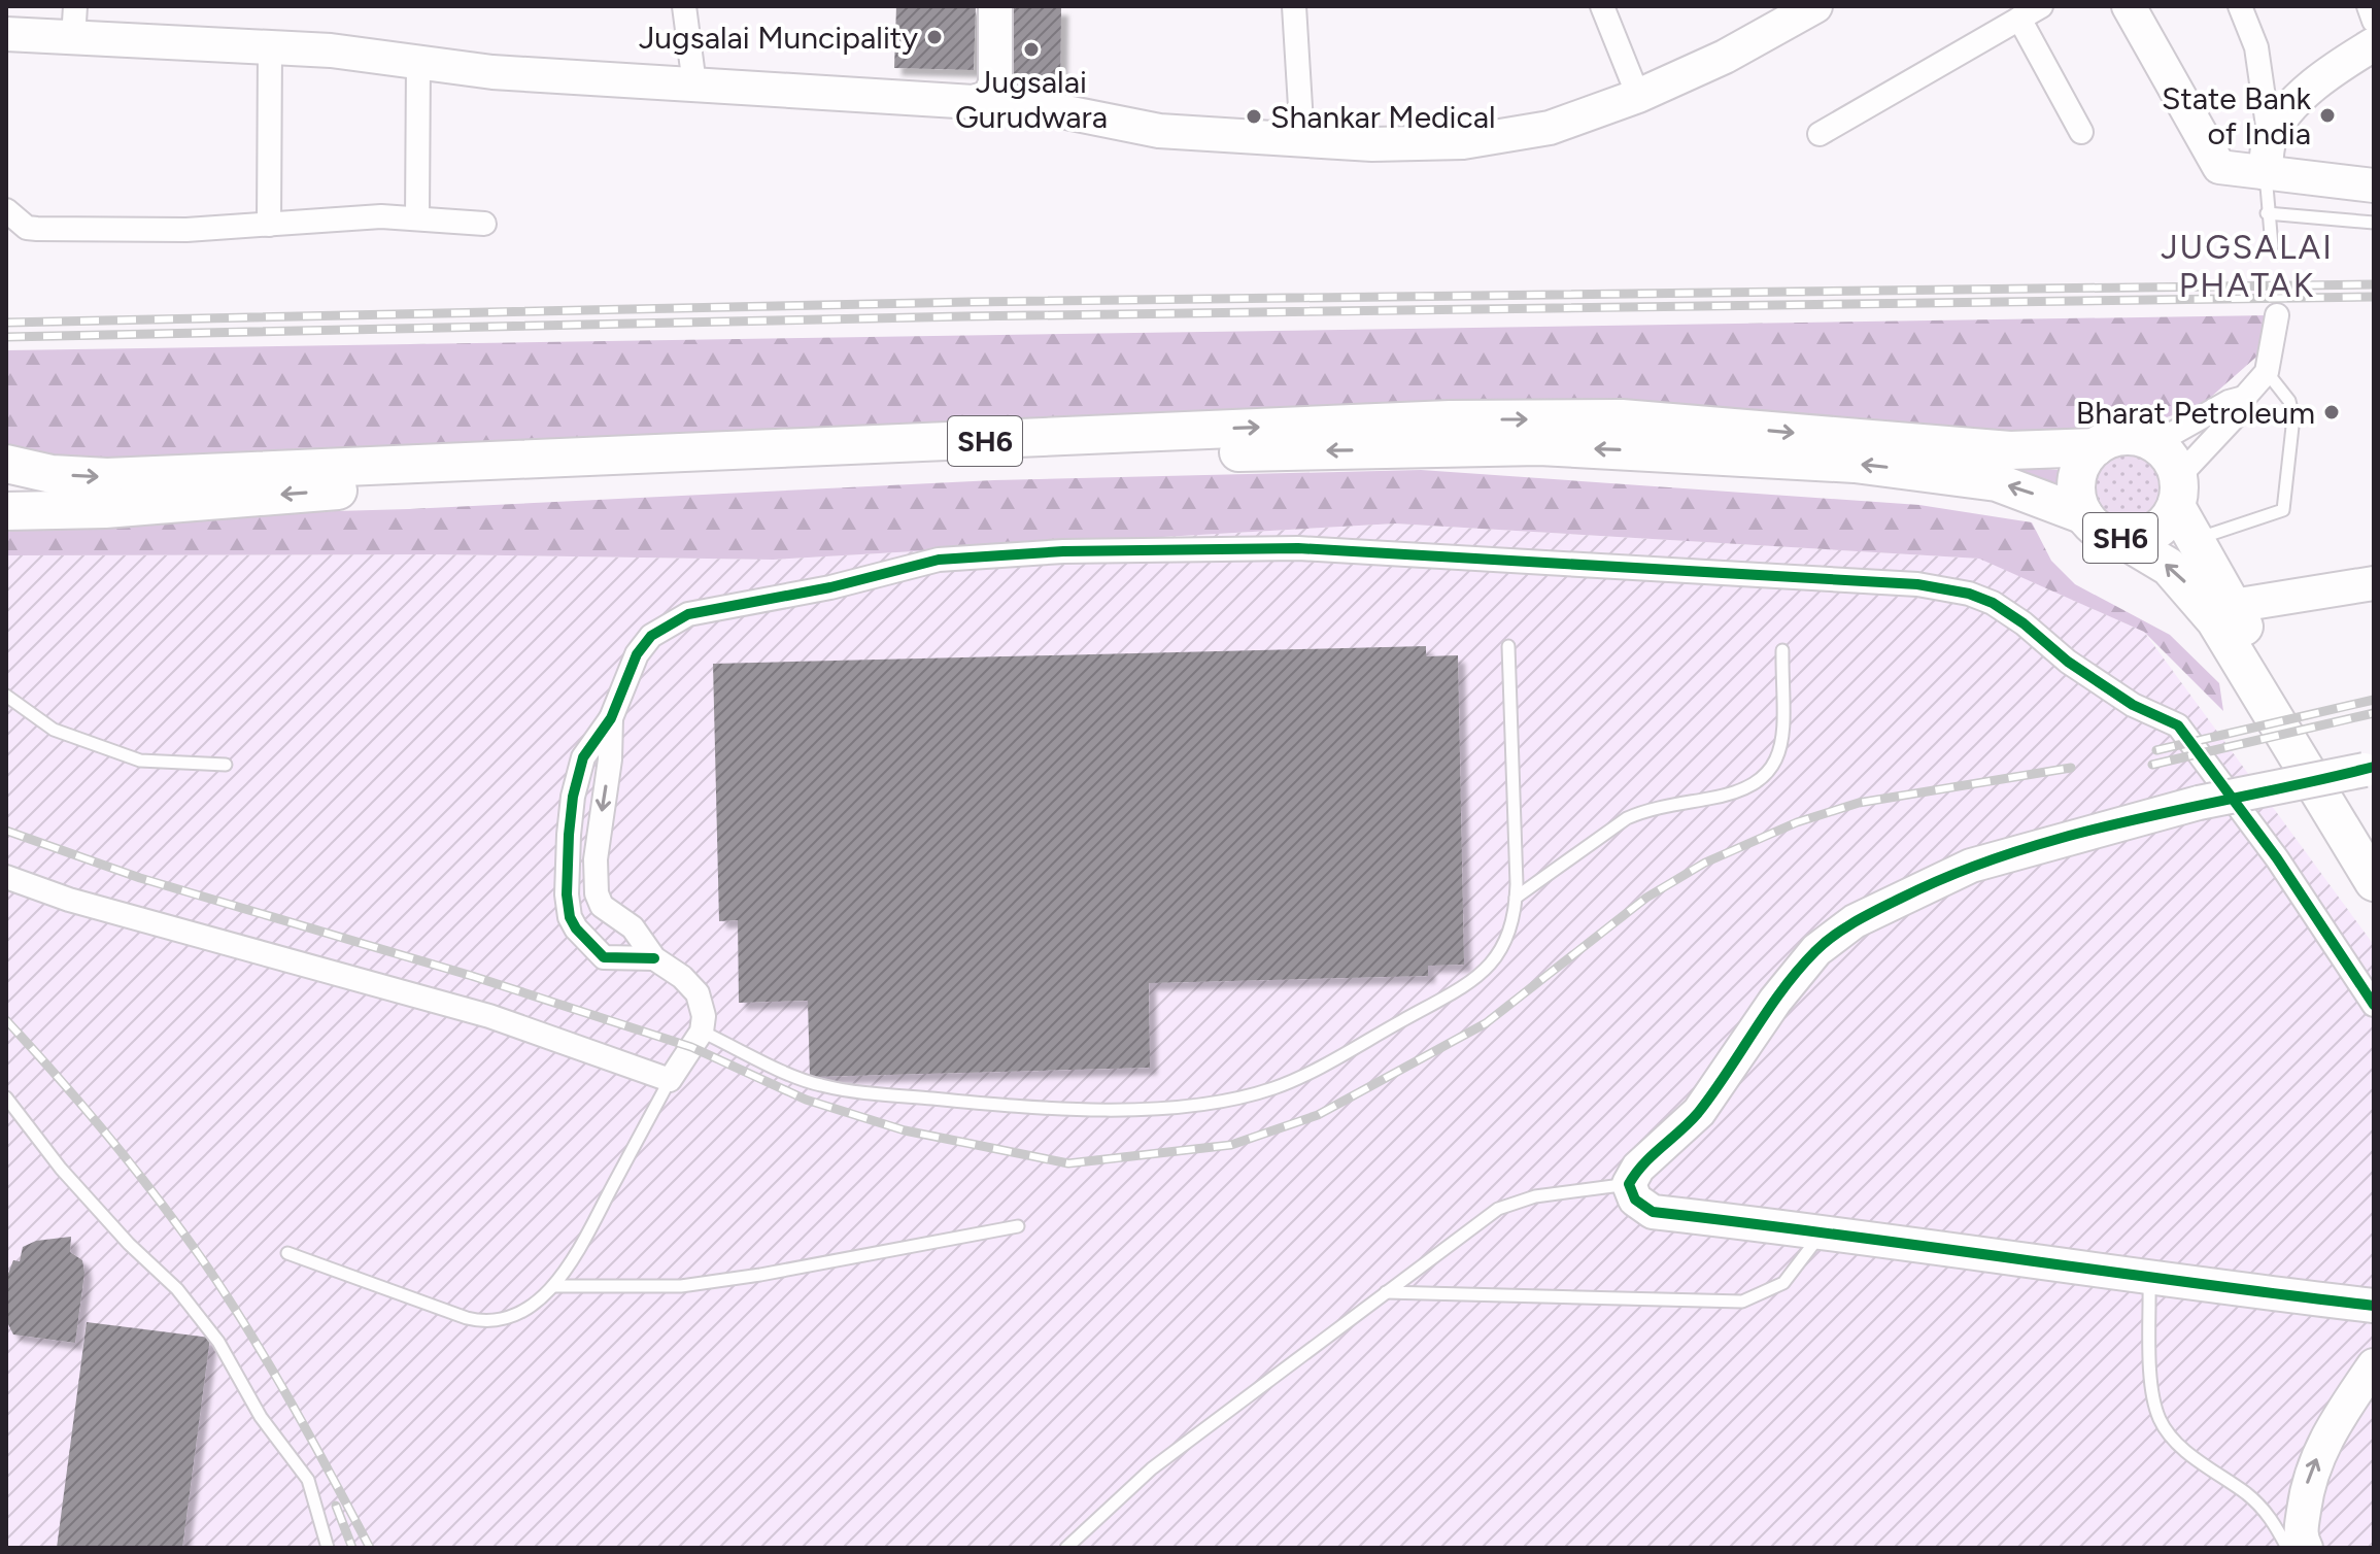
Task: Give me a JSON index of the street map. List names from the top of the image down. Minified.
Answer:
{"streets":{"main road":["SH6"]},"districts":["JUGSALAI PHATAK"],"places":["Jugsalai Muncipality","Jugsalai Gurudwara","State Bank of India","Shankar Medical","Bharat Petroleum"]}
